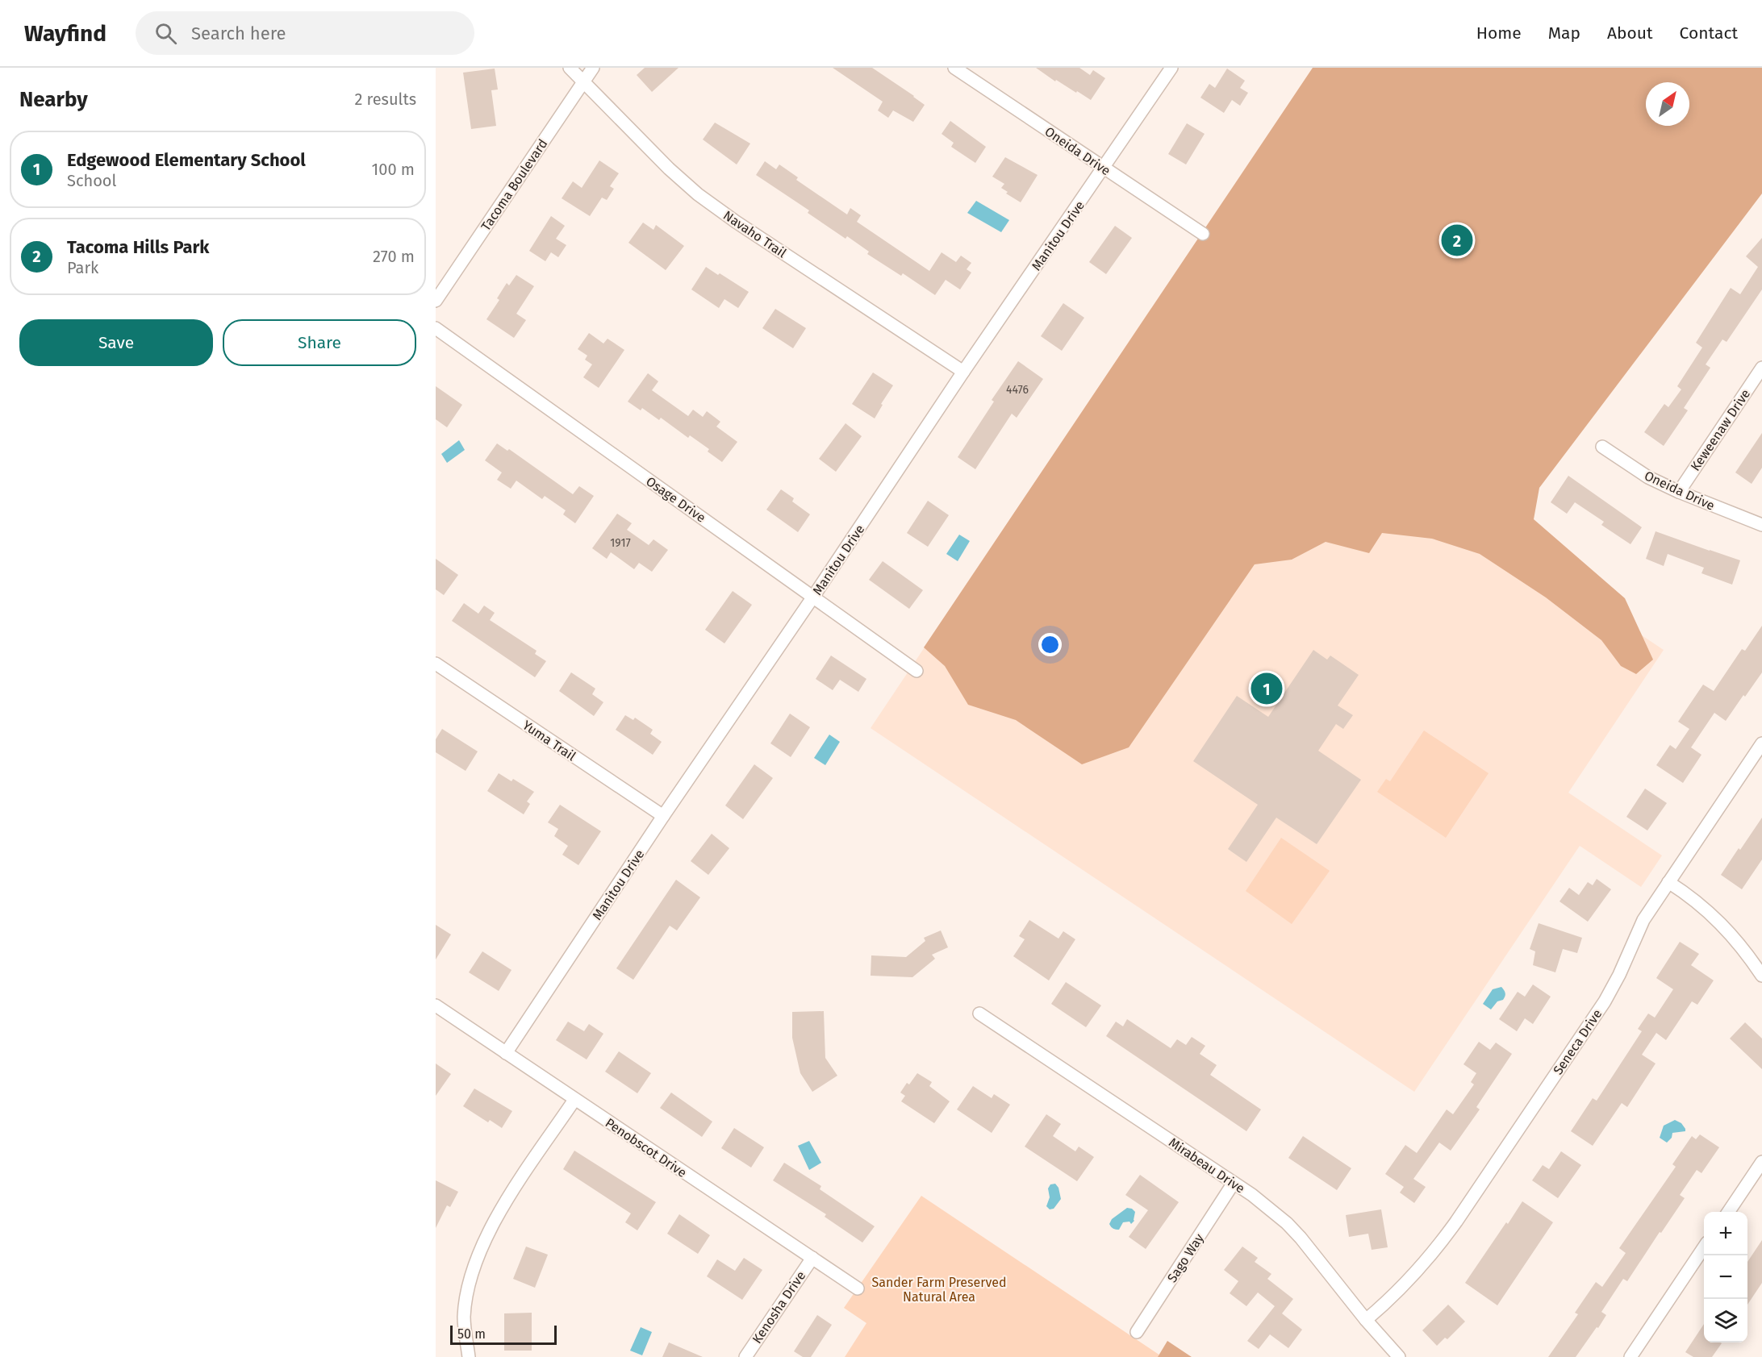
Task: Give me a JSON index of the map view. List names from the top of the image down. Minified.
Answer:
{"streets":{"street":["Oneida Drive","Tacoma Boulevard","Navaho Trail","Manitou Drive","Keweenaw Drive","Osage Drive","Yuma Trail","Seneca Drive","Penobscot Drive","Mirabeau Drive","Sago Way","Kenosha Drive"]},"crossings":[["Oneida Drive","Manitou Drive"],["Oneida Drive","Keweenaw Drive"],["Tacoma Boulevard","Navaho Trail"],["Navaho Trail","Manitou Drive"],["Manitou Drive","Osage Drive"],["Manitou Drive","Yuma Trail"],["Manitou Drive","Penobscot Drive"],["Seneca Drive","Mirabeau Drive"],["Penobscot Drive","Kenosha Drive"],["Mirabeau Drive","Sago Way"]],"parks":["Sander Farm Preserved Natural Area"],"house_numbers":["4476","1917"],"scale_bar":"50 m","north":"top right","page":{"header":"Wayfind","search":"Search here","nav":["Home","Map","About","Contact"],"heading":["Nearby","2 results"],"list":[{"mark":"1","name":"Edgewood Elementary School","note":"School","value":"100 m"},{"mark":"2","name":"Tacoma Hills Park","note":"Park","value":"270 m"}],"pins":["2","1"],"buttons":["Save","Share"],"map_buttons":["+","−"],"scale":"50 m"}}
